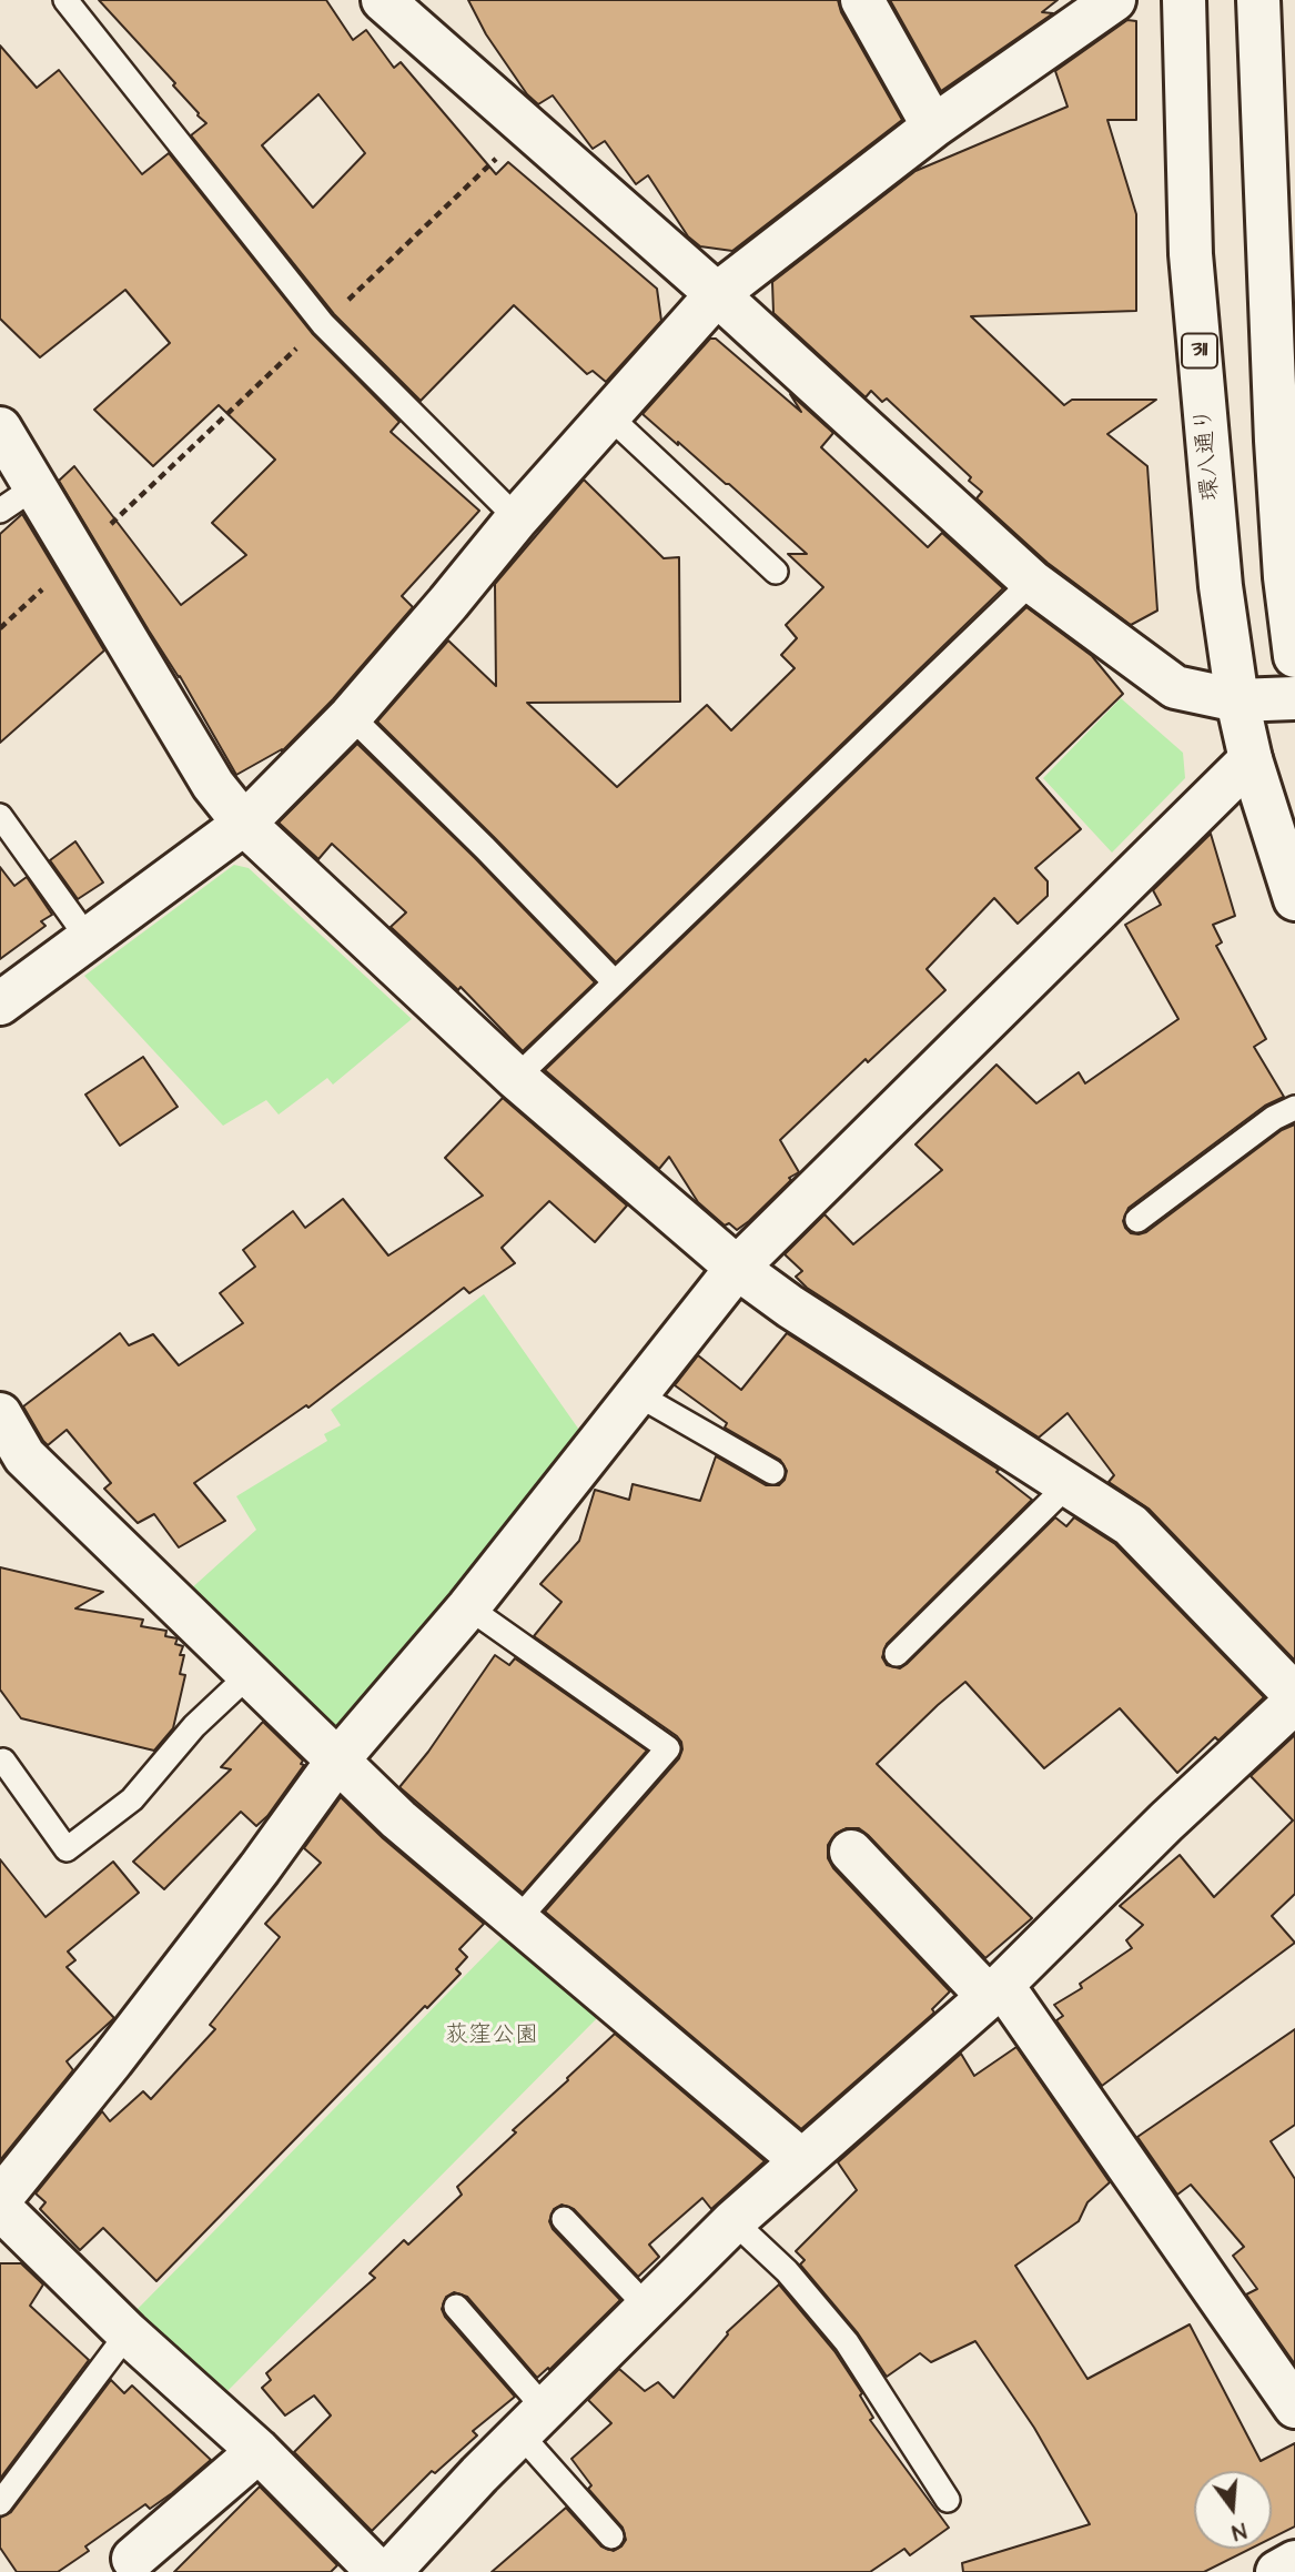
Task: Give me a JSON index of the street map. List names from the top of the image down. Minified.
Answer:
{"streets":{"street":["311","環八通り"]},"parks":["荻窪公園"],"north":"bottom"}
